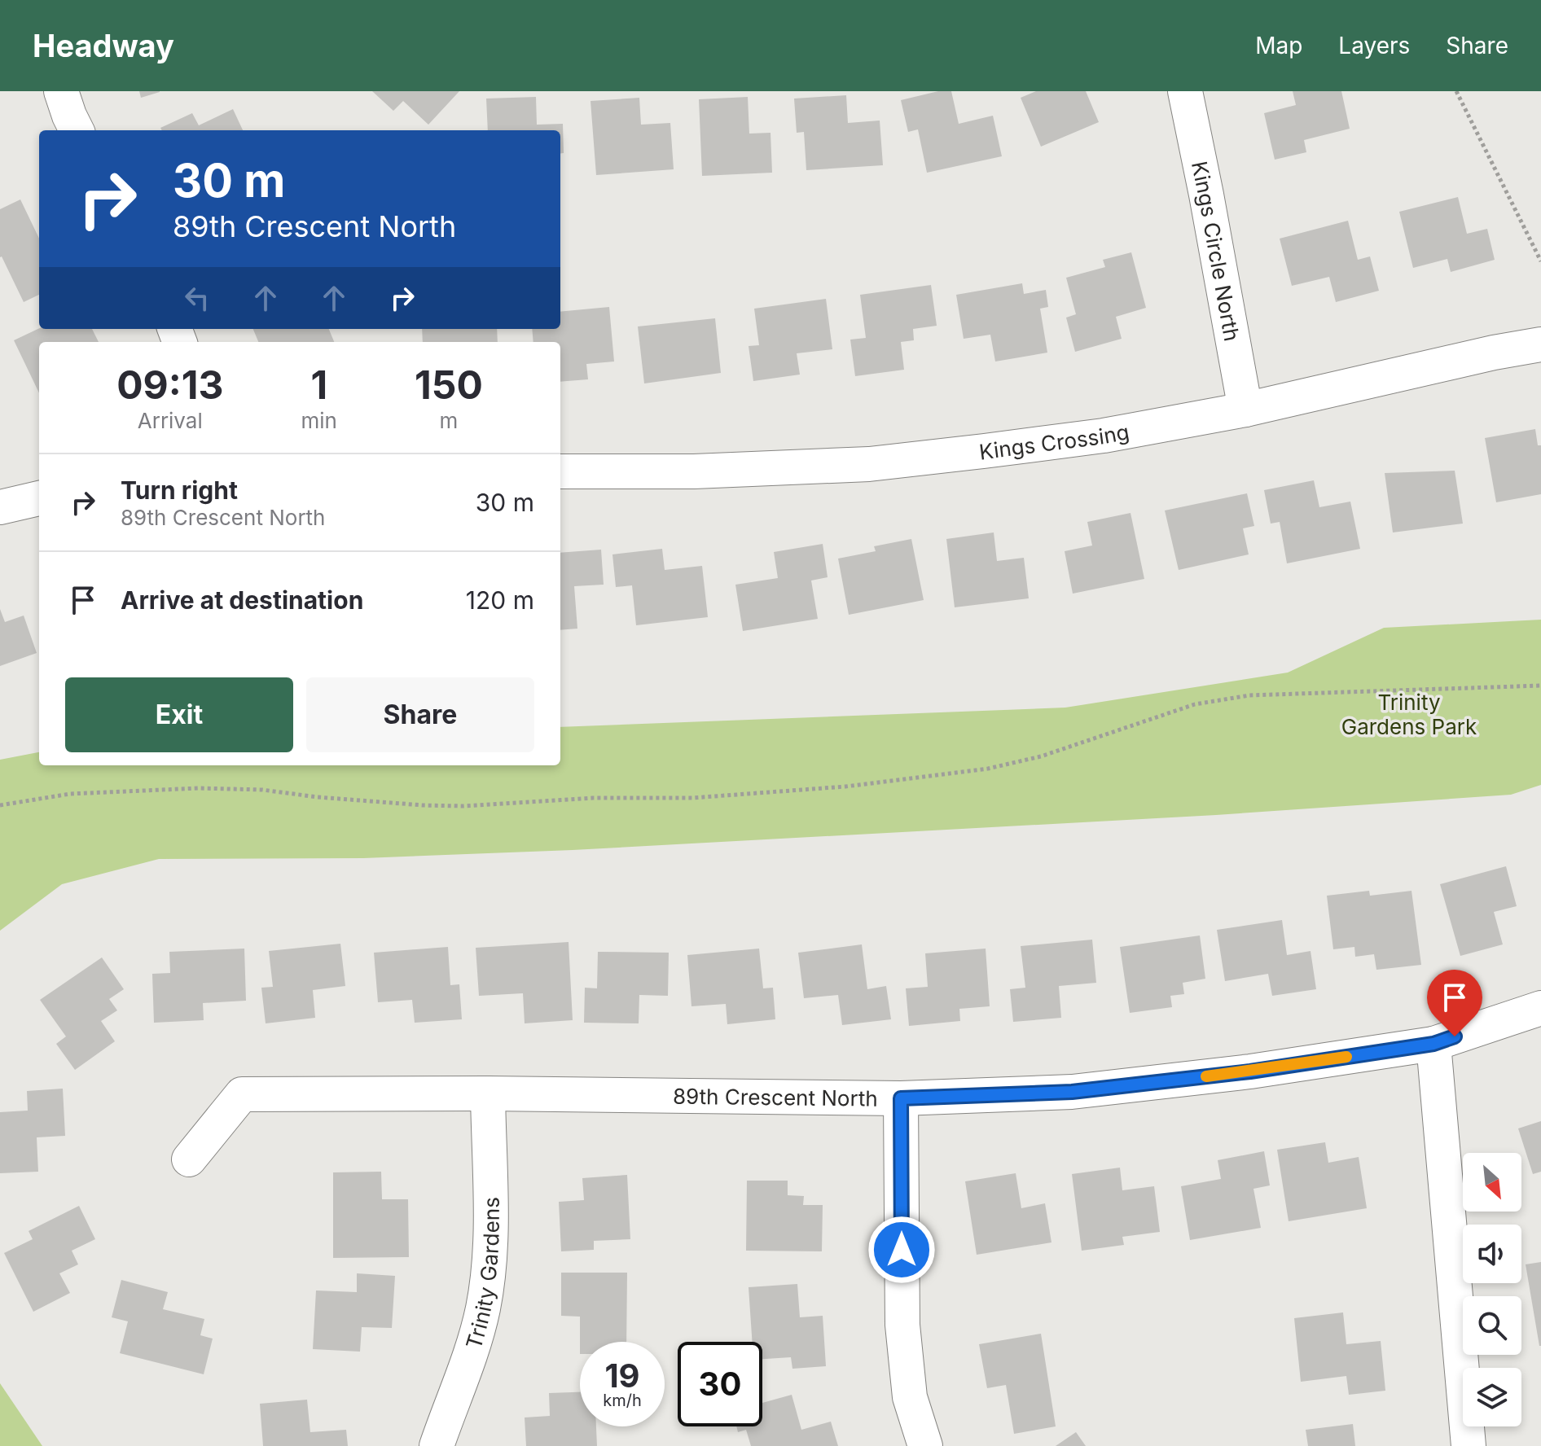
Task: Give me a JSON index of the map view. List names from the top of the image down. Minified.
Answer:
{"streets":{"street":["Kings Circle North","Kings Crossing","89th Crescent North","Trinity Gardens"]},"crossings":[["Kings Circle North","Kings Crossing"],["89th Crescent North","Trinity Gardens"]],"parks":["Trinity Gardens Park"],"north":"bottom right","page":{"header":"Headway","nav":["Map","Layers","Share"],"turn":["30 m","89th Crescent North"],"eta":["09:13","Arrival","1","min","150","m"],"list":[{"name":"Turn right","note":"89th Crescent North","value":"30 m"},{"name":"Arrive at destination","value":"120 m"}],"buttons":["Exit","Share"],"speed":"19 km/h","limit":"30"}}
